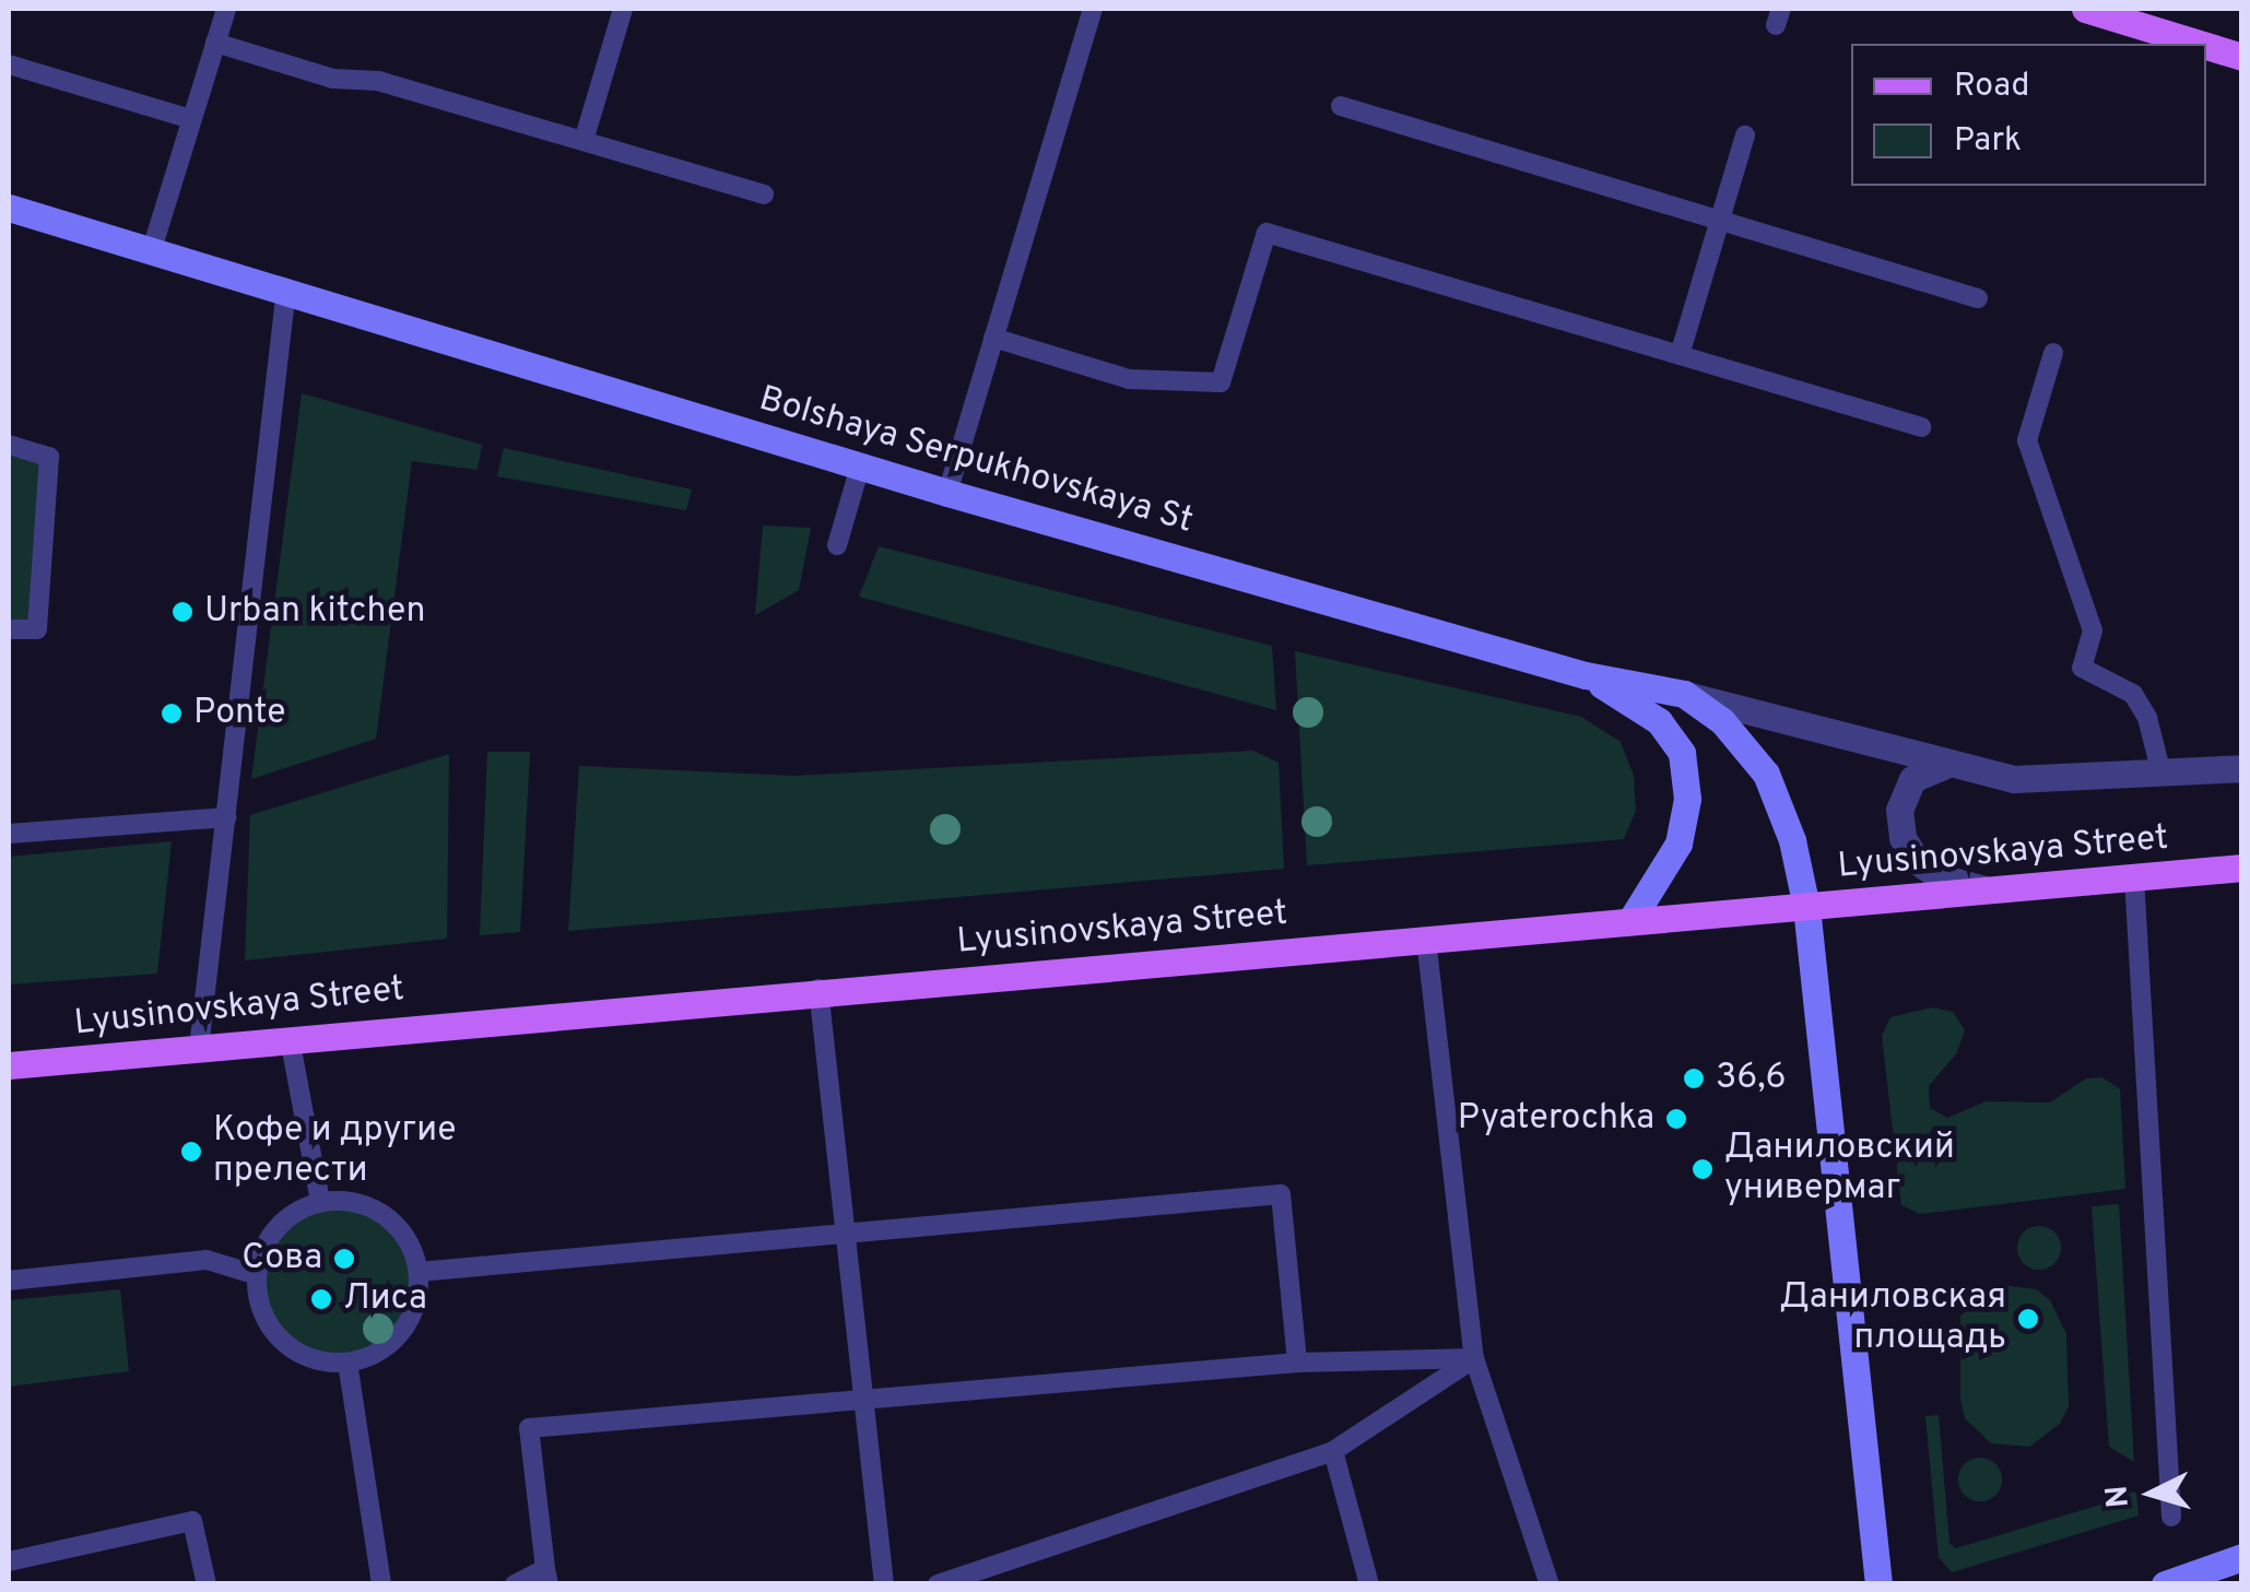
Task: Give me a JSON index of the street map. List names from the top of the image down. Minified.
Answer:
{"streets":{"main road":["Lyusinovskaya Street"],"street":["Bolshaya Serpukhovskaya St"]},"crossings":[["Bolshaya Serpukhovskaya St","Lyusinovskaya Street"]],"places":["Urban kitchen","Ponte","36,6","Pyaterochka","Кофе и другие прелести","Даниловский универмаг","Сова","Лиса","Даниловская площадь"],"legend":["Road","Park"],"north":"left"}
